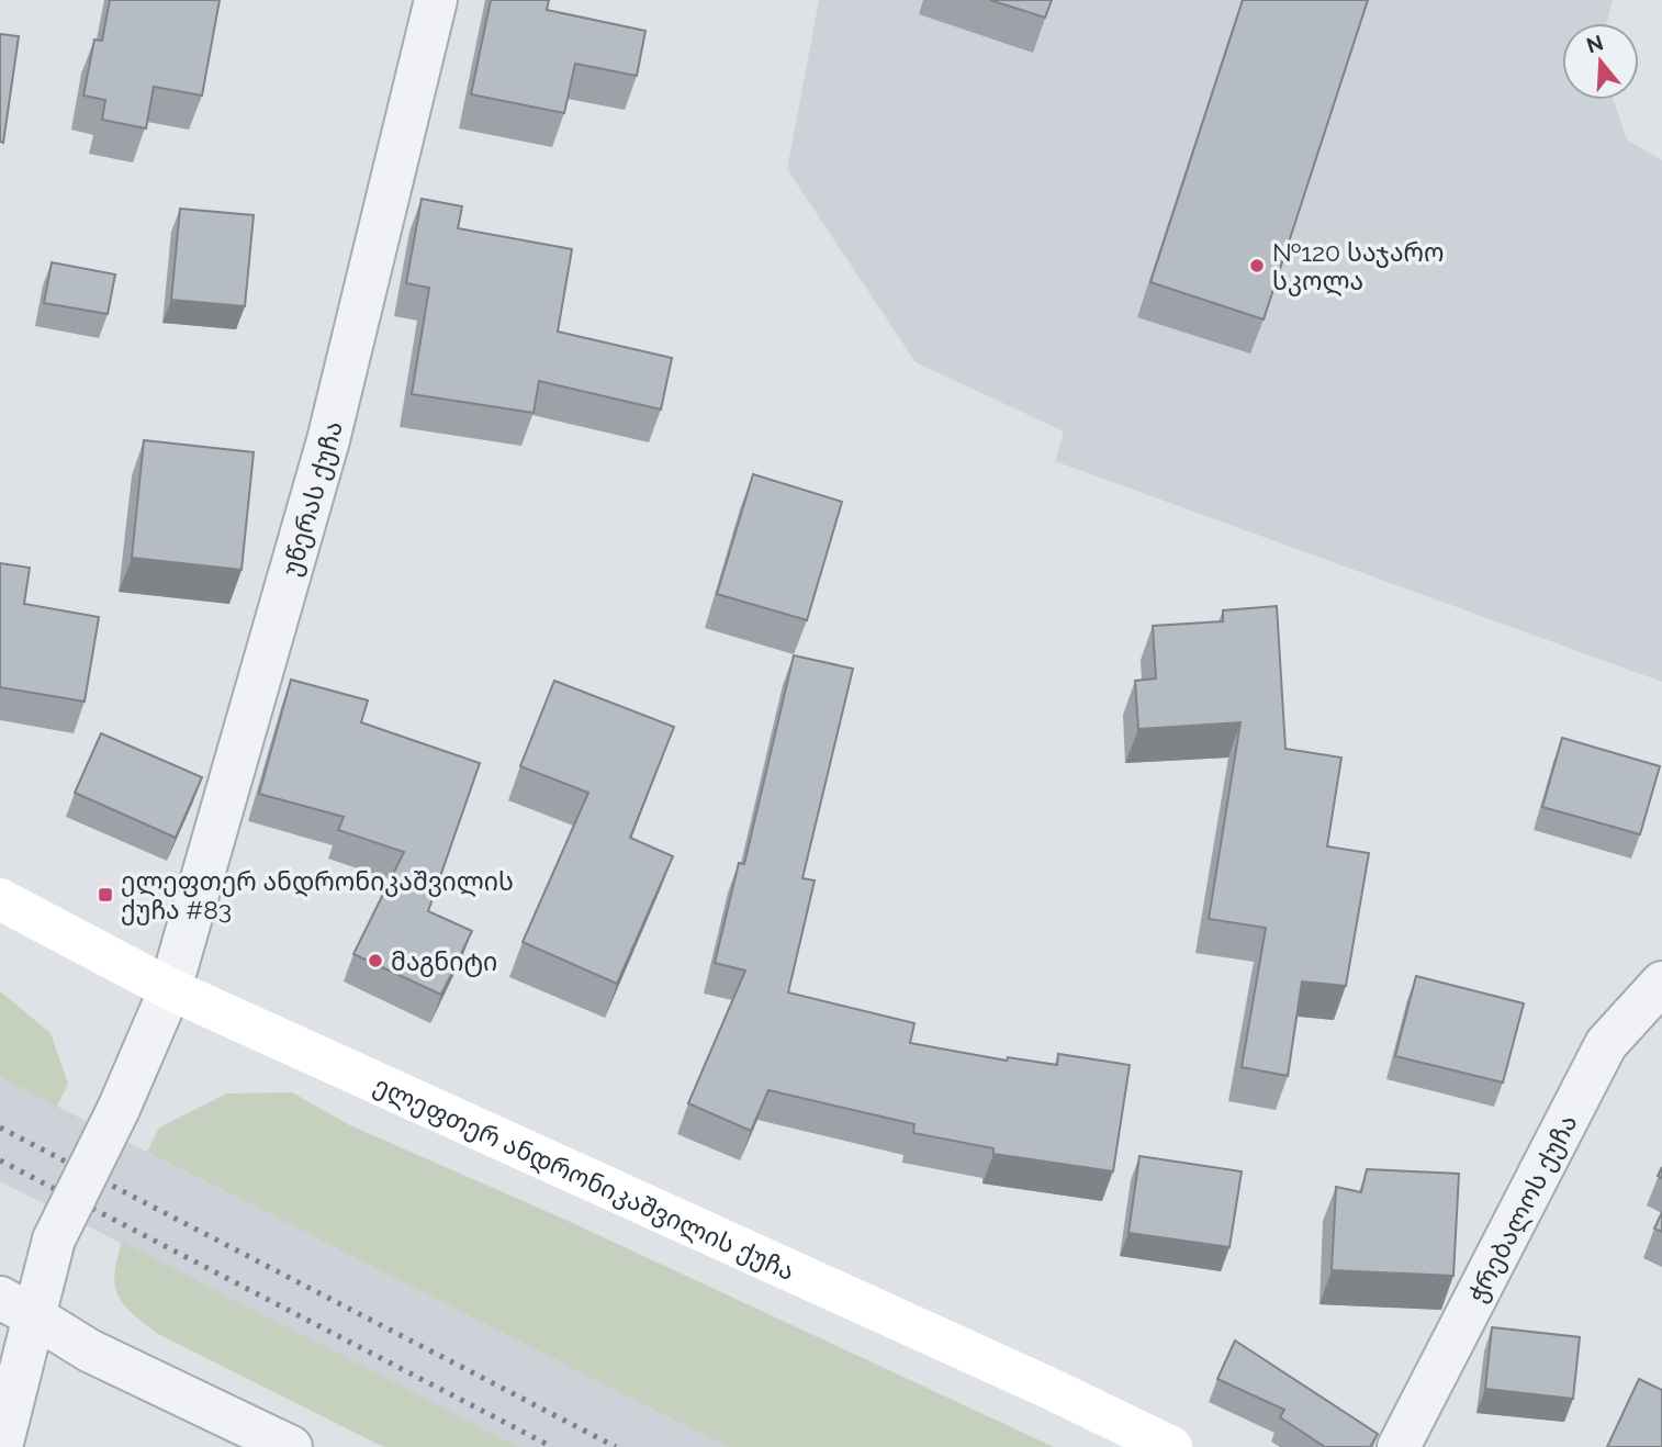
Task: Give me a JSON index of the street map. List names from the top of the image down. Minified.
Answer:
{"streets":{"main road":["ელეფთერ ანდრონიკაშვილის ქუჩა"],"street":["უწერას ქუჩა","ჭრებალოს ქუჩა"]},"crossings":[["უწერას ქუჩა","ელეფთერ ანდრონიკაშვილის ქუჩა"]],"places":{"other":["№120 საჯარო სკოლა","მაგნიტი"],"transit":["ელეფთერ ანდრონიკაშვილის ქუჩა #83"]},"north":"top"}
